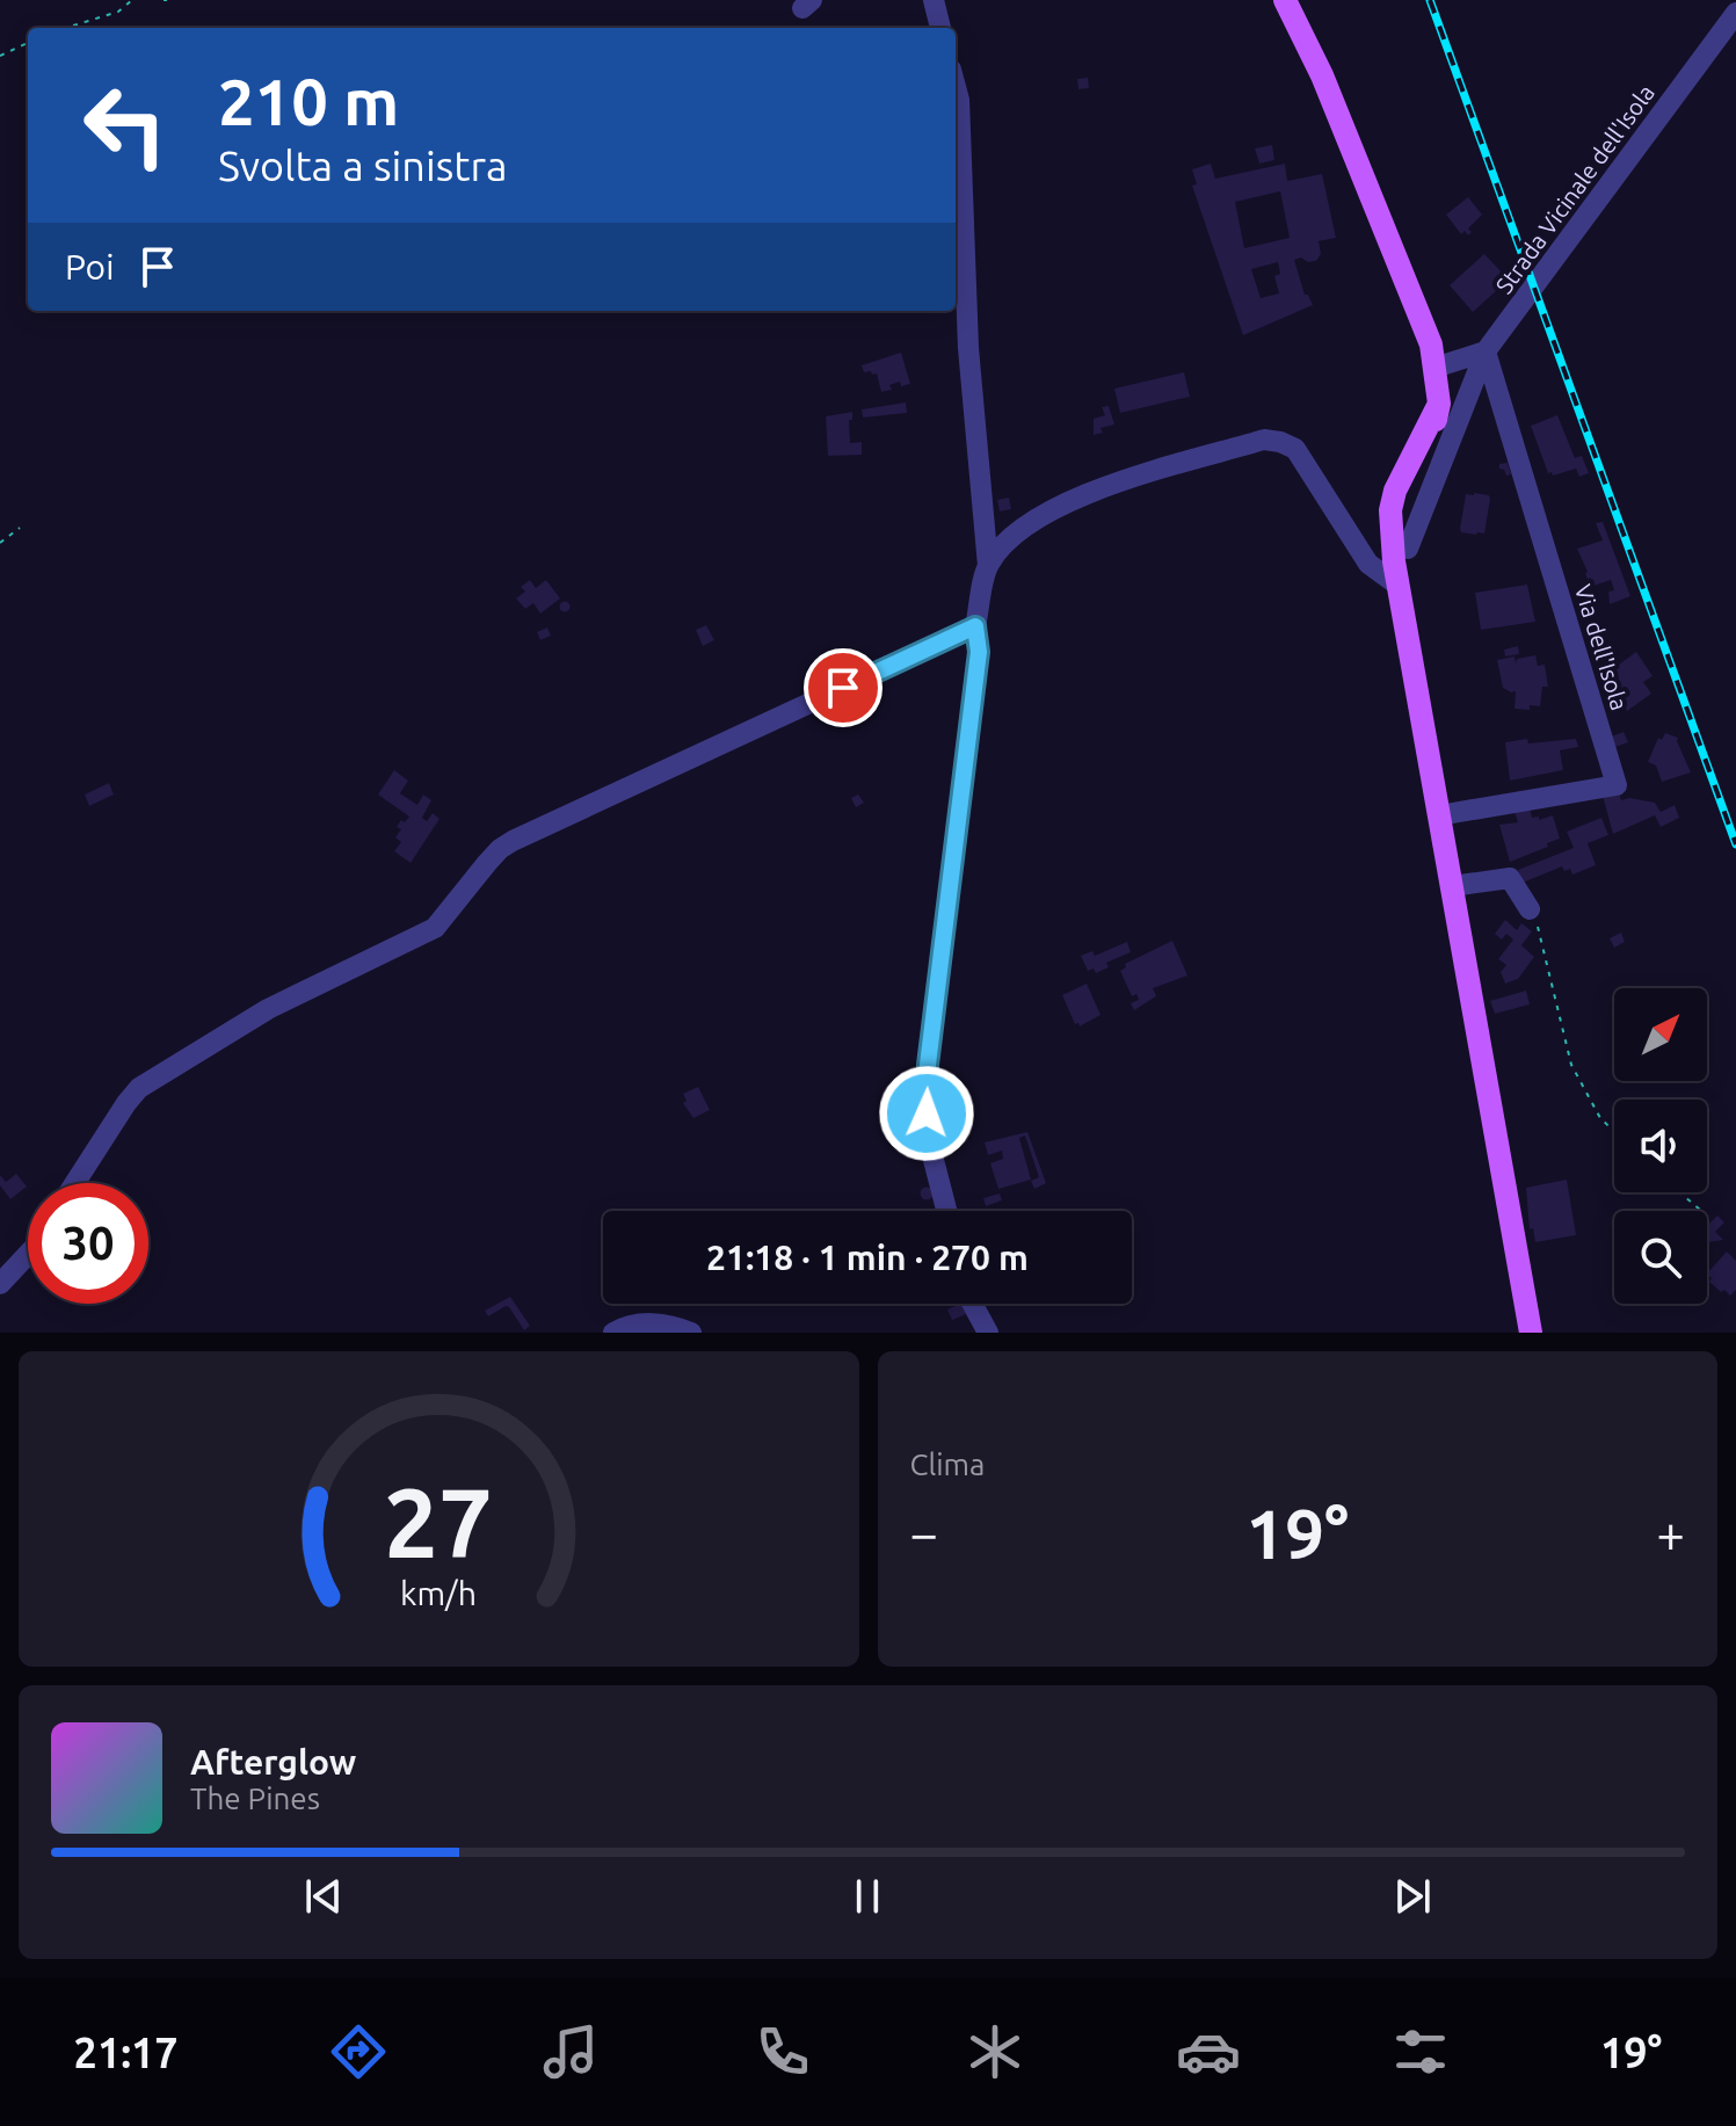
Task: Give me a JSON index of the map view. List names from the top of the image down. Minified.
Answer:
{"streets":{"street":["Strada Vicinale dell'Isola","Via dell'Isola"]},"crossings":[["Strada Vicinale dell'Isola","Via dell'Isola"]],"north":"top right","page":{"turn":["210 m","Svolta a sinistra"],"then":"Poi","limit":"30","trip":"21:18 · 1 min · 270 m","tile":"Clima","heat":["−","19°","+"],"song":["Afterglow","The Pines"],"tabs":["21:17","19°"],"gauge":["27","km/h"]}}
